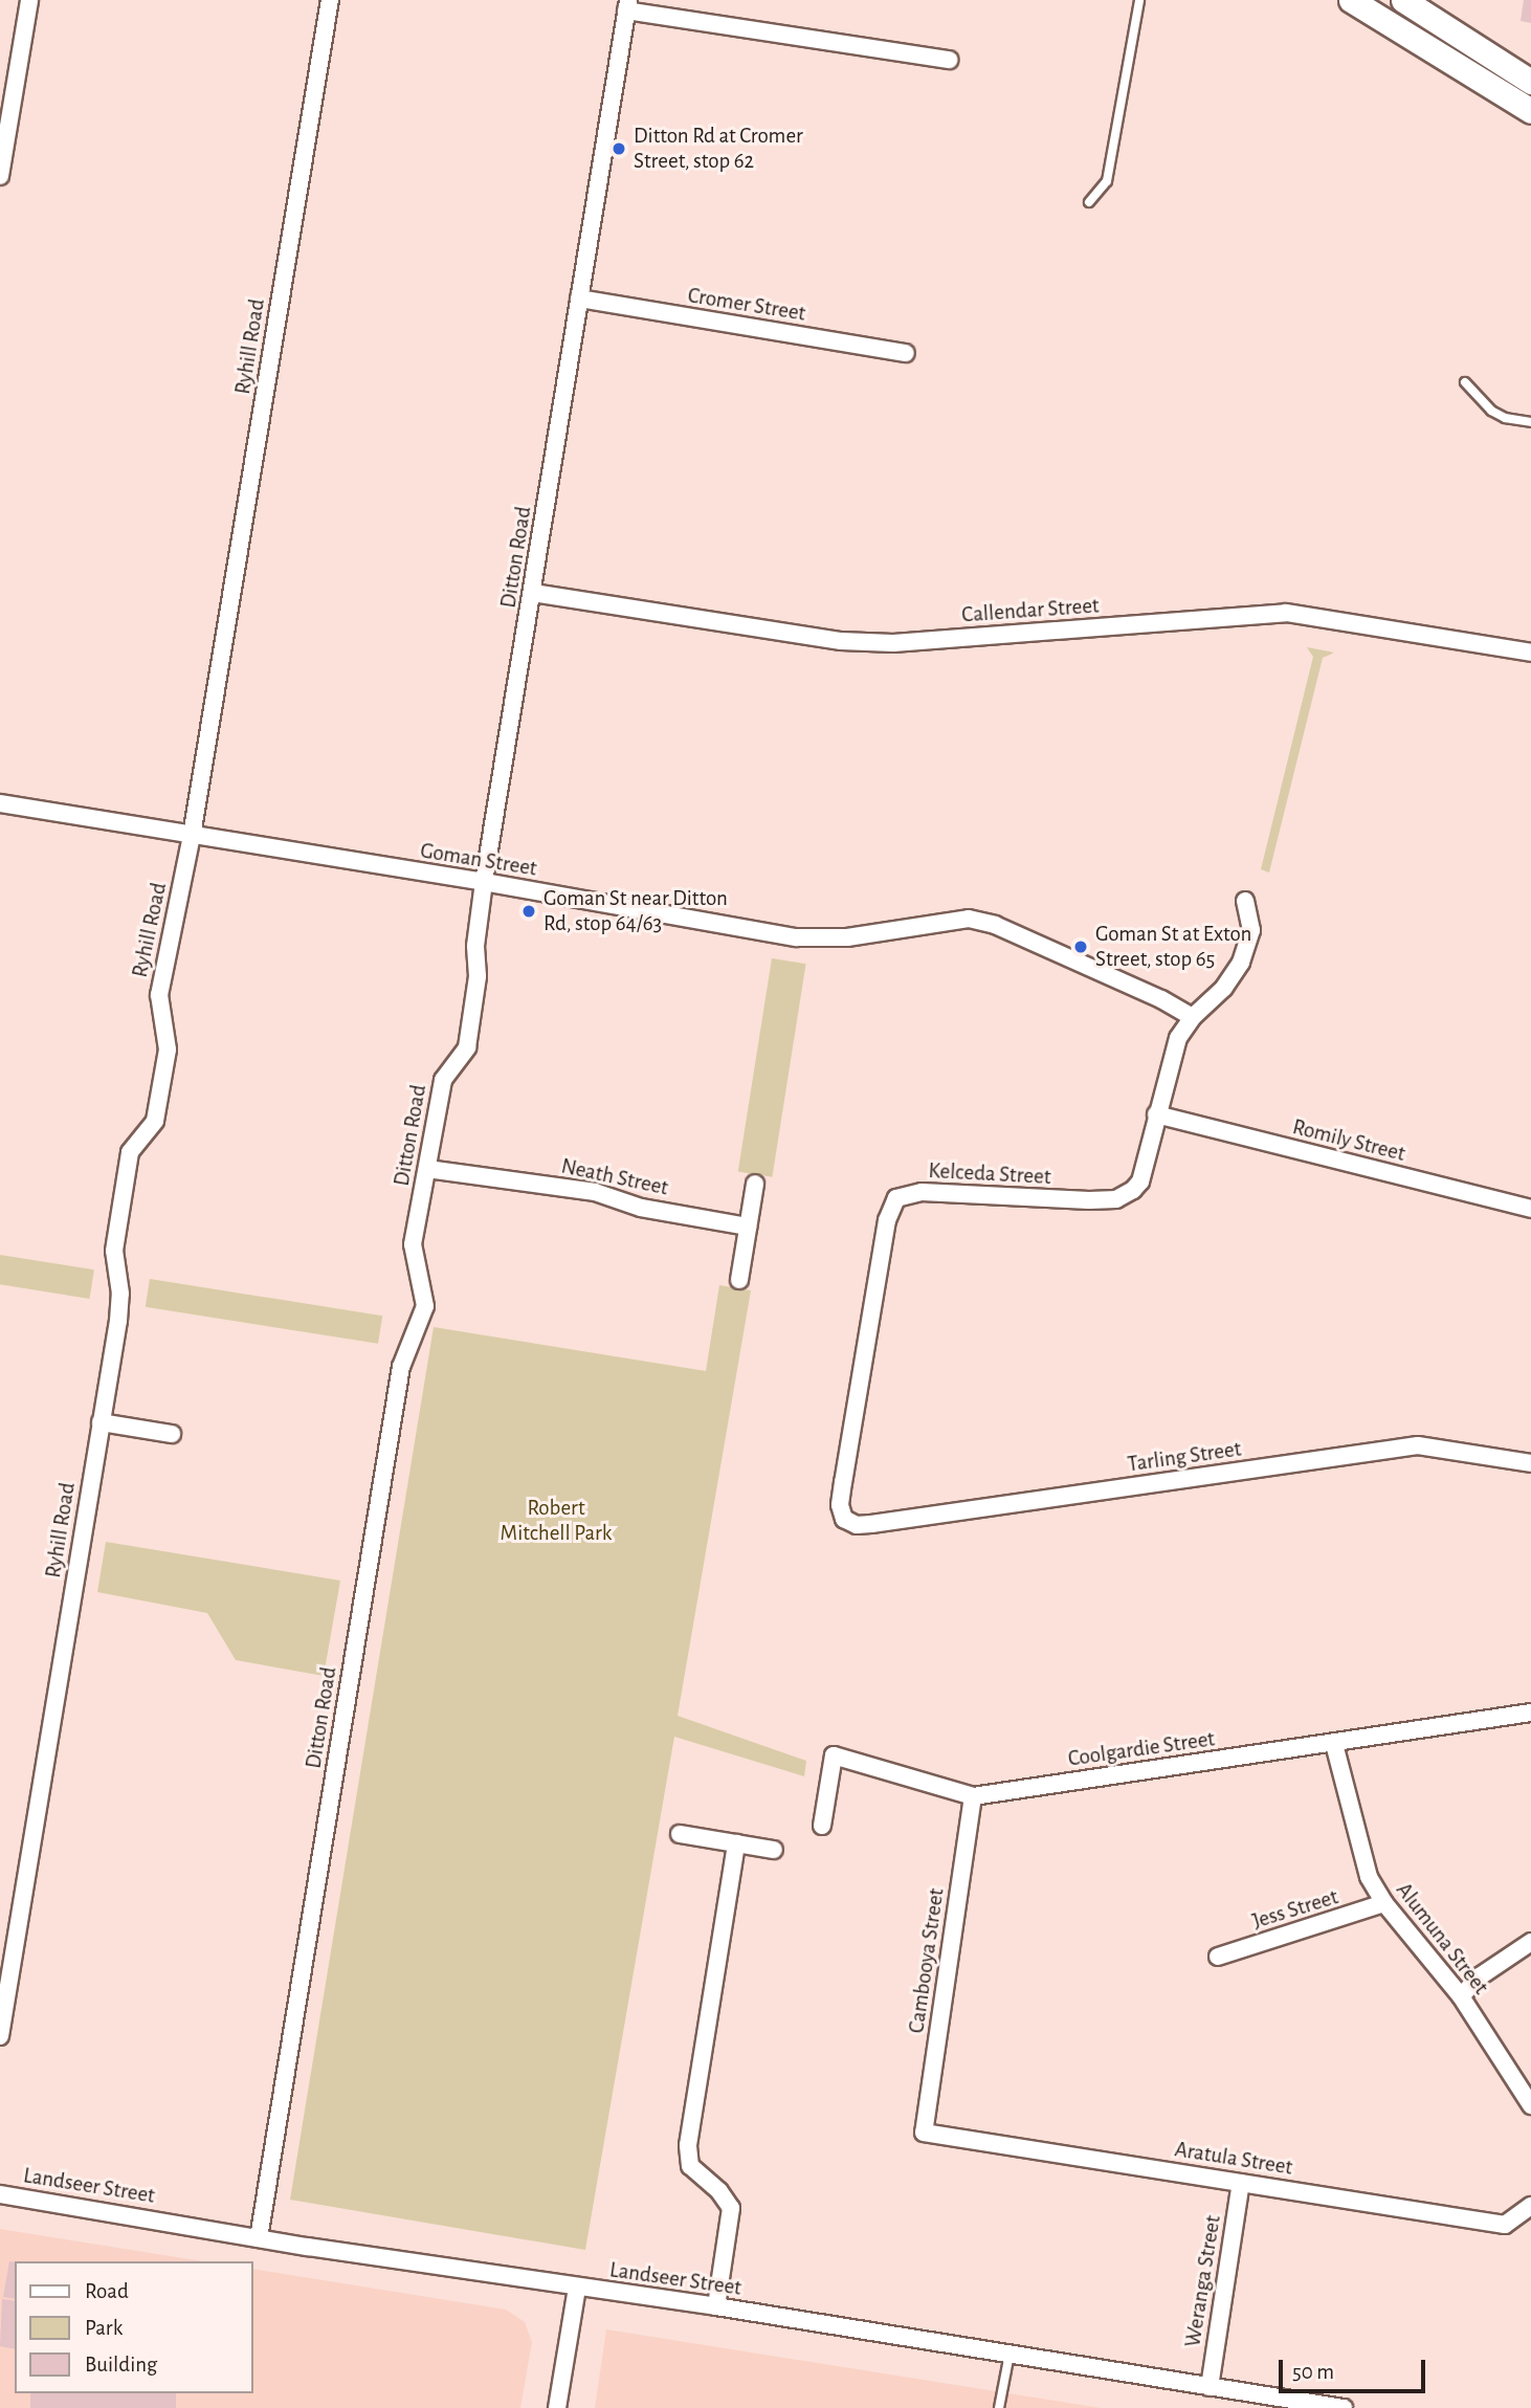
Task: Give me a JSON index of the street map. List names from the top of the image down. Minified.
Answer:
{"streets":{"street":["Cromer Street","Ryhill Road","Ditton Road","Callendar Street","Goman Street","Romily Street","Kelceda Street","Neath Street","Tarling Street","Coolgardie Street","Jess Street","Alumuna Street","Cambooya Street","Aratula Street","Landseer Street","Weranga Street"]},"crossings":[["Cromer Street","Ditton Road"],["Ryhill Road","Goman Street"],["Ditton Road","Callendar Street"],["Ditton Road","Goman Street"],["Ditton Road","Neath Street"],["Ditton Road","Landseer Street"],["Goman Street","Kelceda Street"],["Romily Street","Kelceda Street"],["Kelceda Street","Tarling Street"],["Coolgardie Street","Alumuna Street"],["Coolgardie Street","Cambooya Street"],["Jess Street","Alumuna Street"],["Cambooya Street","Aratula Street"],["Aratula Street","Weranga Street"],["Landseer Street","Weranga Street"]],"parks":["Robert Mitchell Park"],"places":["Ditton Rd at Cromer Street, stop 62","Goman St near Ditton Rd, stop 64/63","Goman St at Exton Street, stop 65"],"legend":["Road","Park","Building"],"scale_bar":"50 m"}
